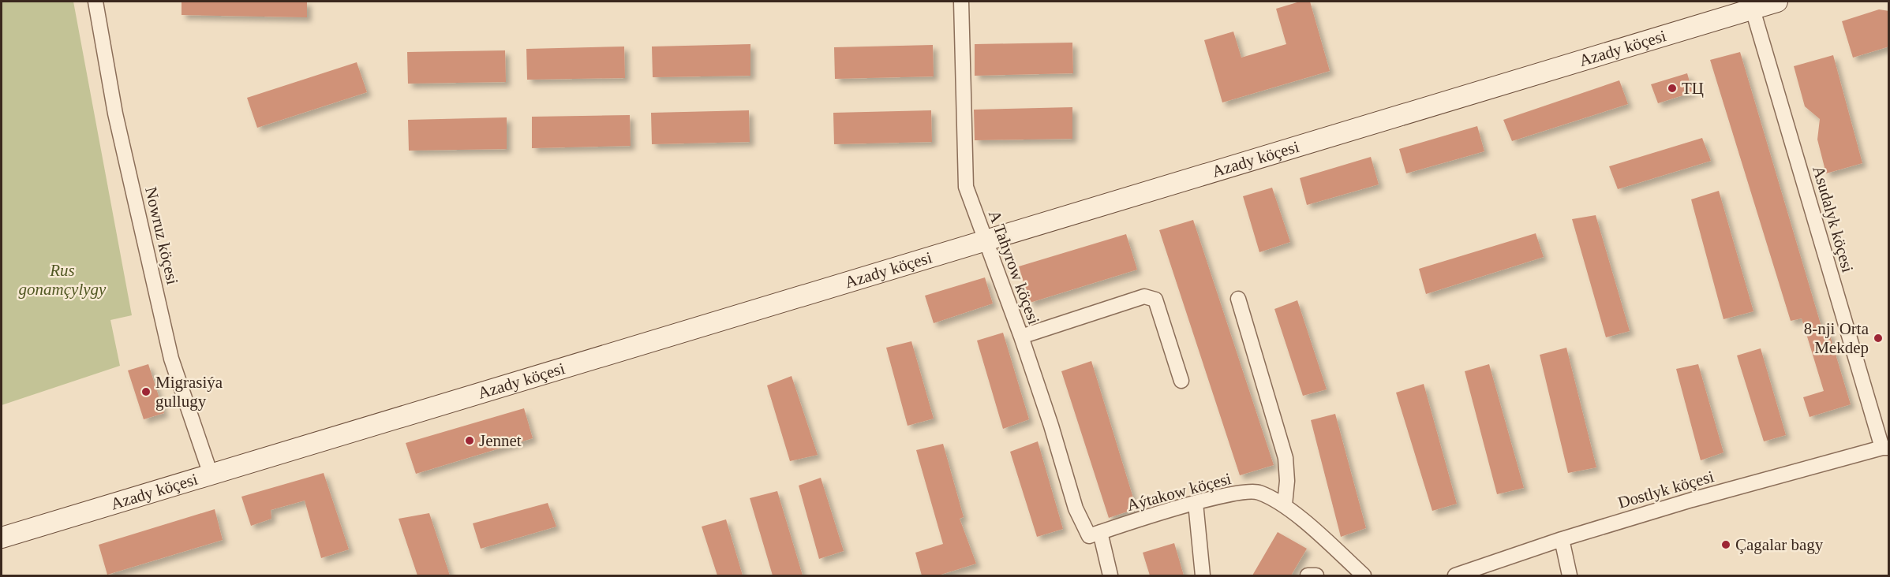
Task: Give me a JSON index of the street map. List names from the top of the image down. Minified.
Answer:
{"streets":{"main road":["Azady köçesi"],"street":["Asudalyk köçesi","Nowruz köçesi","A Tahyrow köçesi","Dostlyk köçesi","Aýtakow köçesi"]},"crossings":[["Azady köçesi","Asudalyk köçesi"],["Azady köçesi","Nowruz köçesi"],["Azady köçesi","A Tahyrow köçesi"],["Asudalyk köçesi","Dostlyk köçesi"],["A Tahyrow köçesi","Aýtakow köçesi"]],"parks":["Rus gonamçylygy"],"places":["ТЦ","8-nji Orta Mekdep","Migrasiýa gullugy","Jennet","Çagalar bagy"]}
